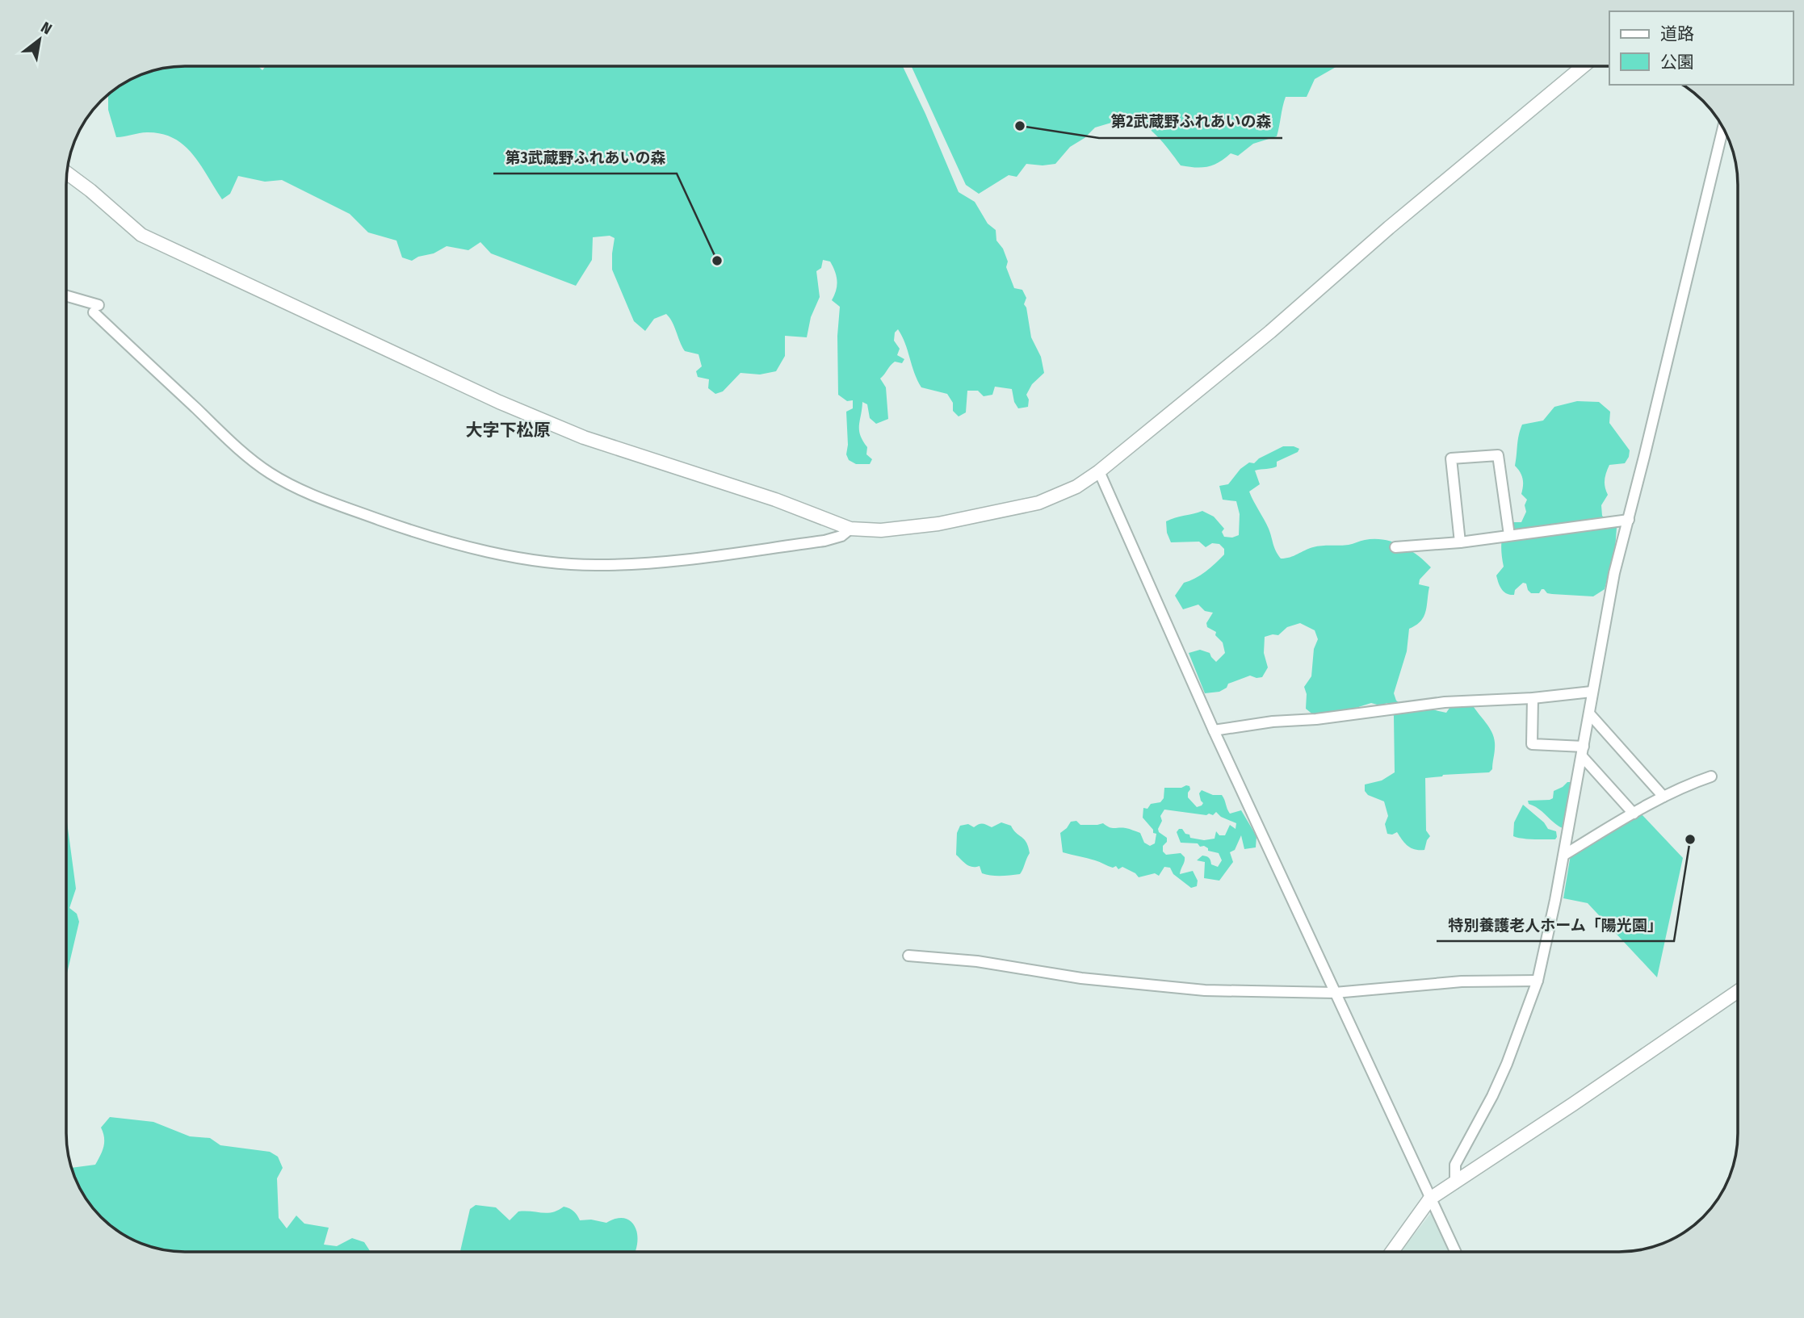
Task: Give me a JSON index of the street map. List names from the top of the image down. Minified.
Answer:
{"districts":["大字下松原"],"places":["第2武蔵野ふれあいの森","第3武蔵野ふれあいの森","特別養護老人ホーム「陽光園」"],"legend":["道路","公園"],"north":"top right"}
